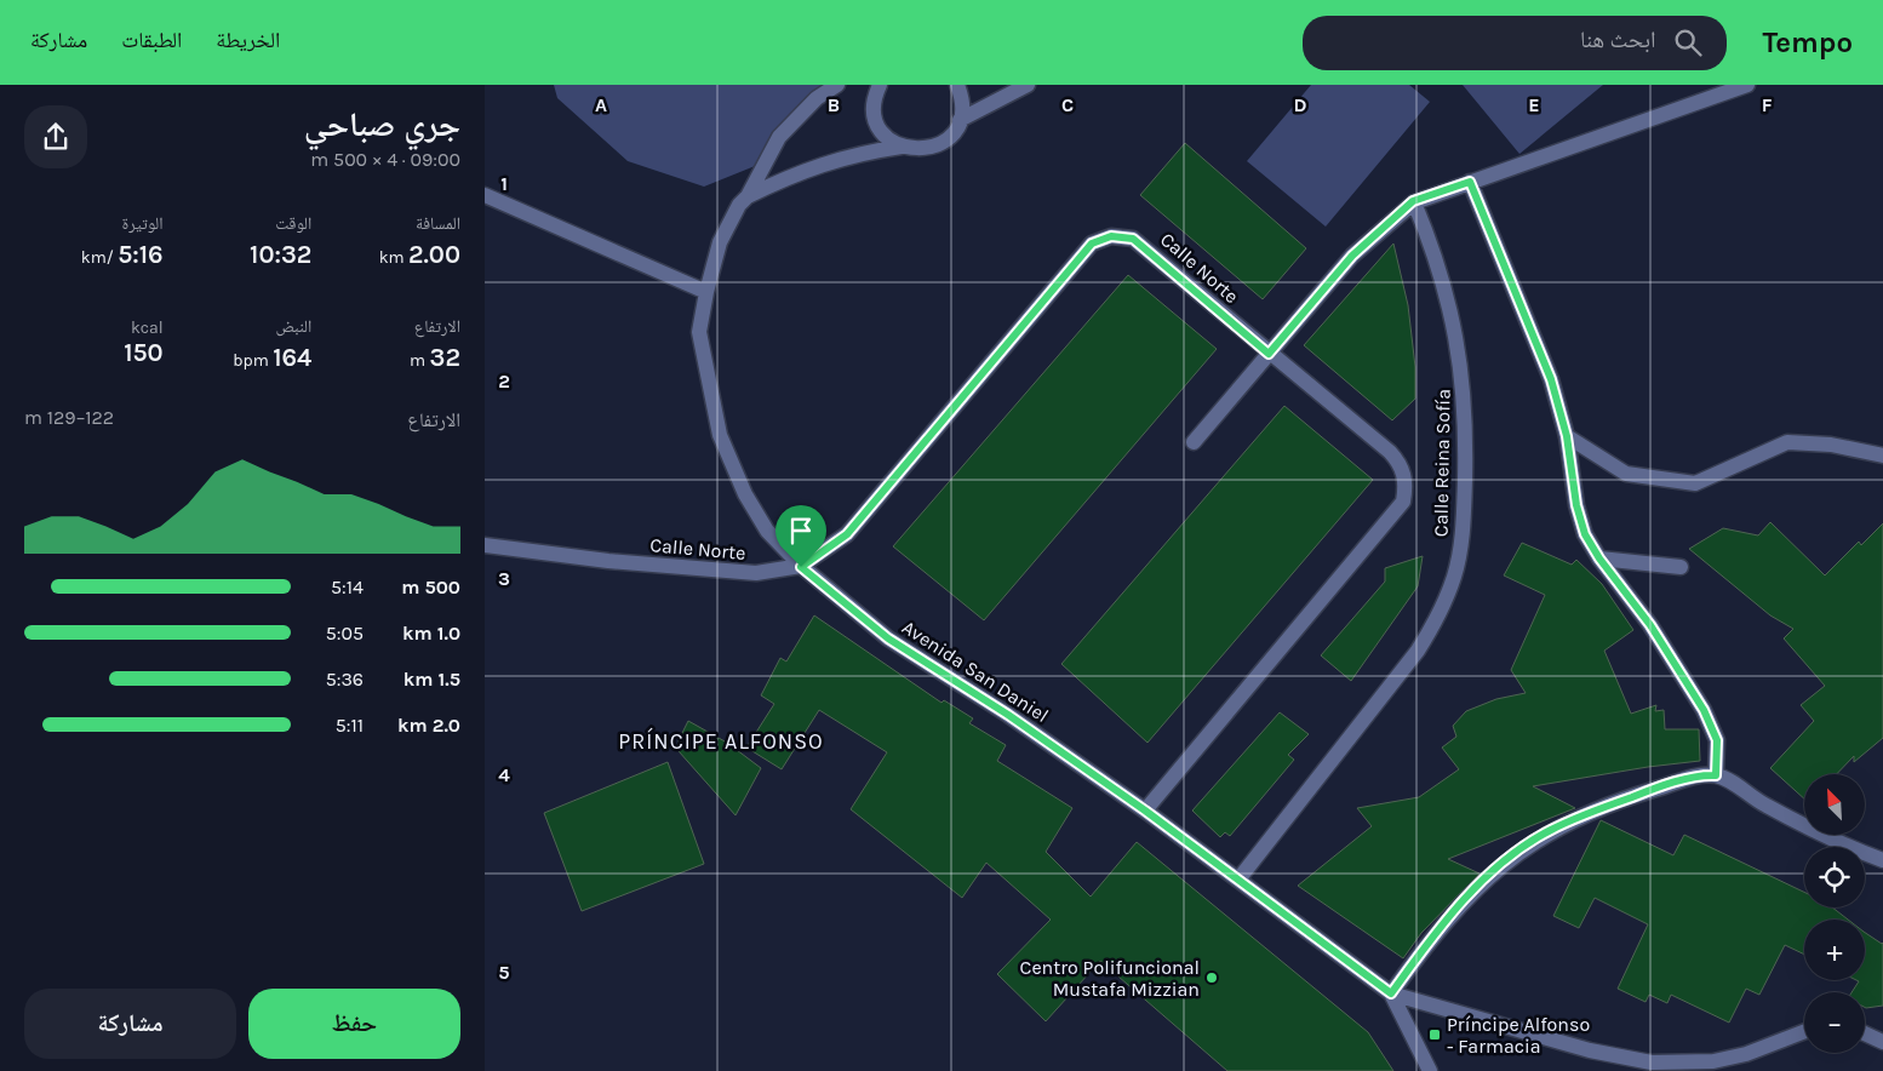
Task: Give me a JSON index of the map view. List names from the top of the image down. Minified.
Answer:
{"streets":{"street":["Calle Norte","Calle Reina Sofía","Avenida San Daniel"]},"crossings":[["Calle Norte","Avenida San Daniel"],["Calle Reina Sofía","Avenida San Daniel"]],"districts":["PRÍNCIPE ALFONSO"],"places":{"other":["Centro Polifuncional Mustafa Mizzian"],"transit":["Príncipe Alfonso - Farmacia"]},"north":"top left","page":{"header":"Tempo","search":"ابحث هنا","nav":["الخريطة","الطبقات","مشاركة"],"heading":["جري صباحي","09:00 · 4 × 500 m"],"stats":[["المسافة","2.00 km"],["الوقت","10:32"],["الوتيرة","5:16 /km"],["الارتفاع","32 m"],["النبض","164 bpm"],["kcal","150"]],"chart":["الارتفاع","122–129 m"],"list":[{"name":"500 m","note":"5:14"},{"name":"1.0 km","note":"5:05"},{"name":"1.5 km","note":"5:36"},{"name":"2.0 km","note":"5:11"}],"map_buttons":["+","−"],"buttons":["حفظ","مشاركة"]},"grid":{"columns":["A","B","C","D","E","F"],"rows":["1","2","3","4","5"]}}
